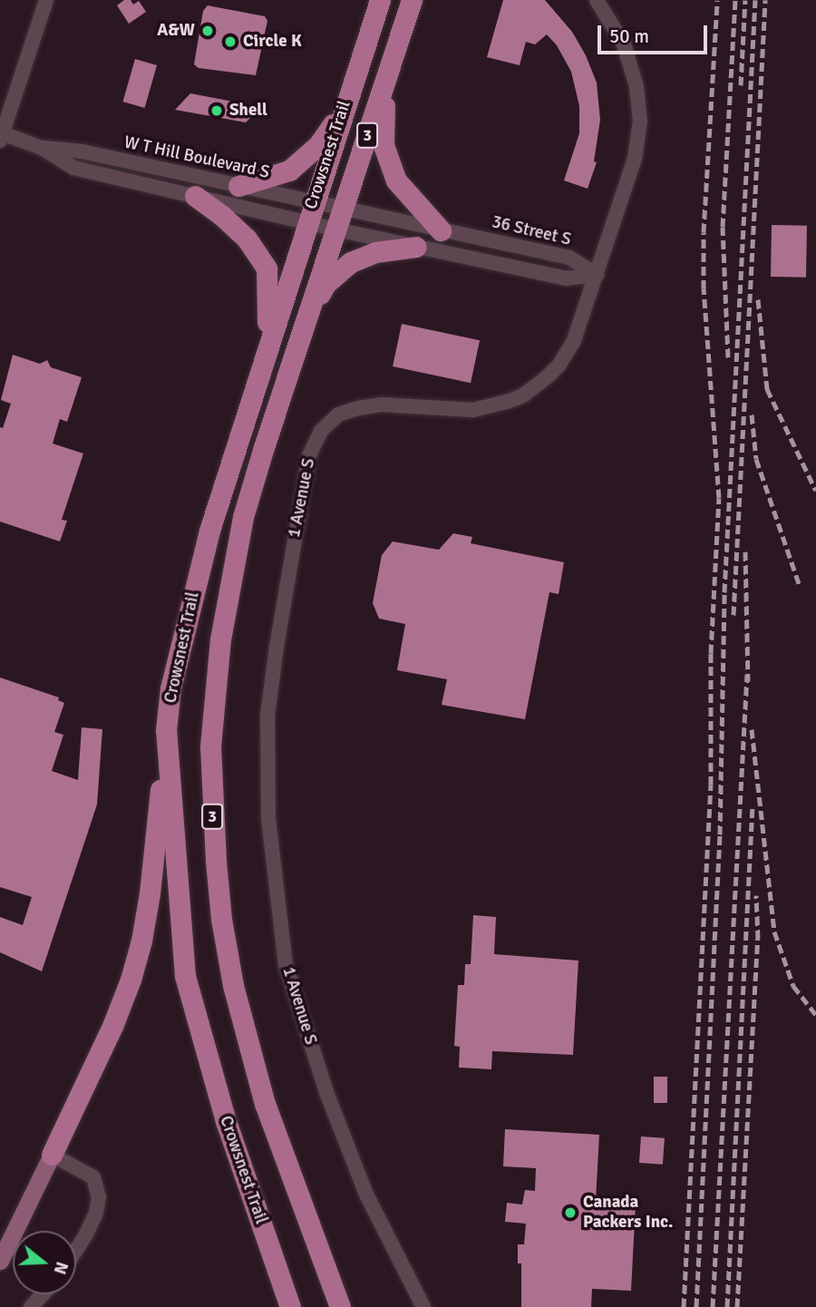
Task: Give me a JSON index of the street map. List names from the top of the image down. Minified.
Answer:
{"streets":{"highway":["3","Crowsnest Trail"],"street":["W T Hill Boulevard S","36 Street S","1 Avenue S"]},"crossings":[["Crowsnest Trail","W T Hill Boulevard S"],["Crowsnest Trail","36 Street S"],["W T Hill Boulevard S","36 Street S"],["36 Street S","1 Avenue S"]],"places":["A&W","Circle K","Shell","Canada Packers Inc."],"scale_bar":"50 m","north":"right"}
